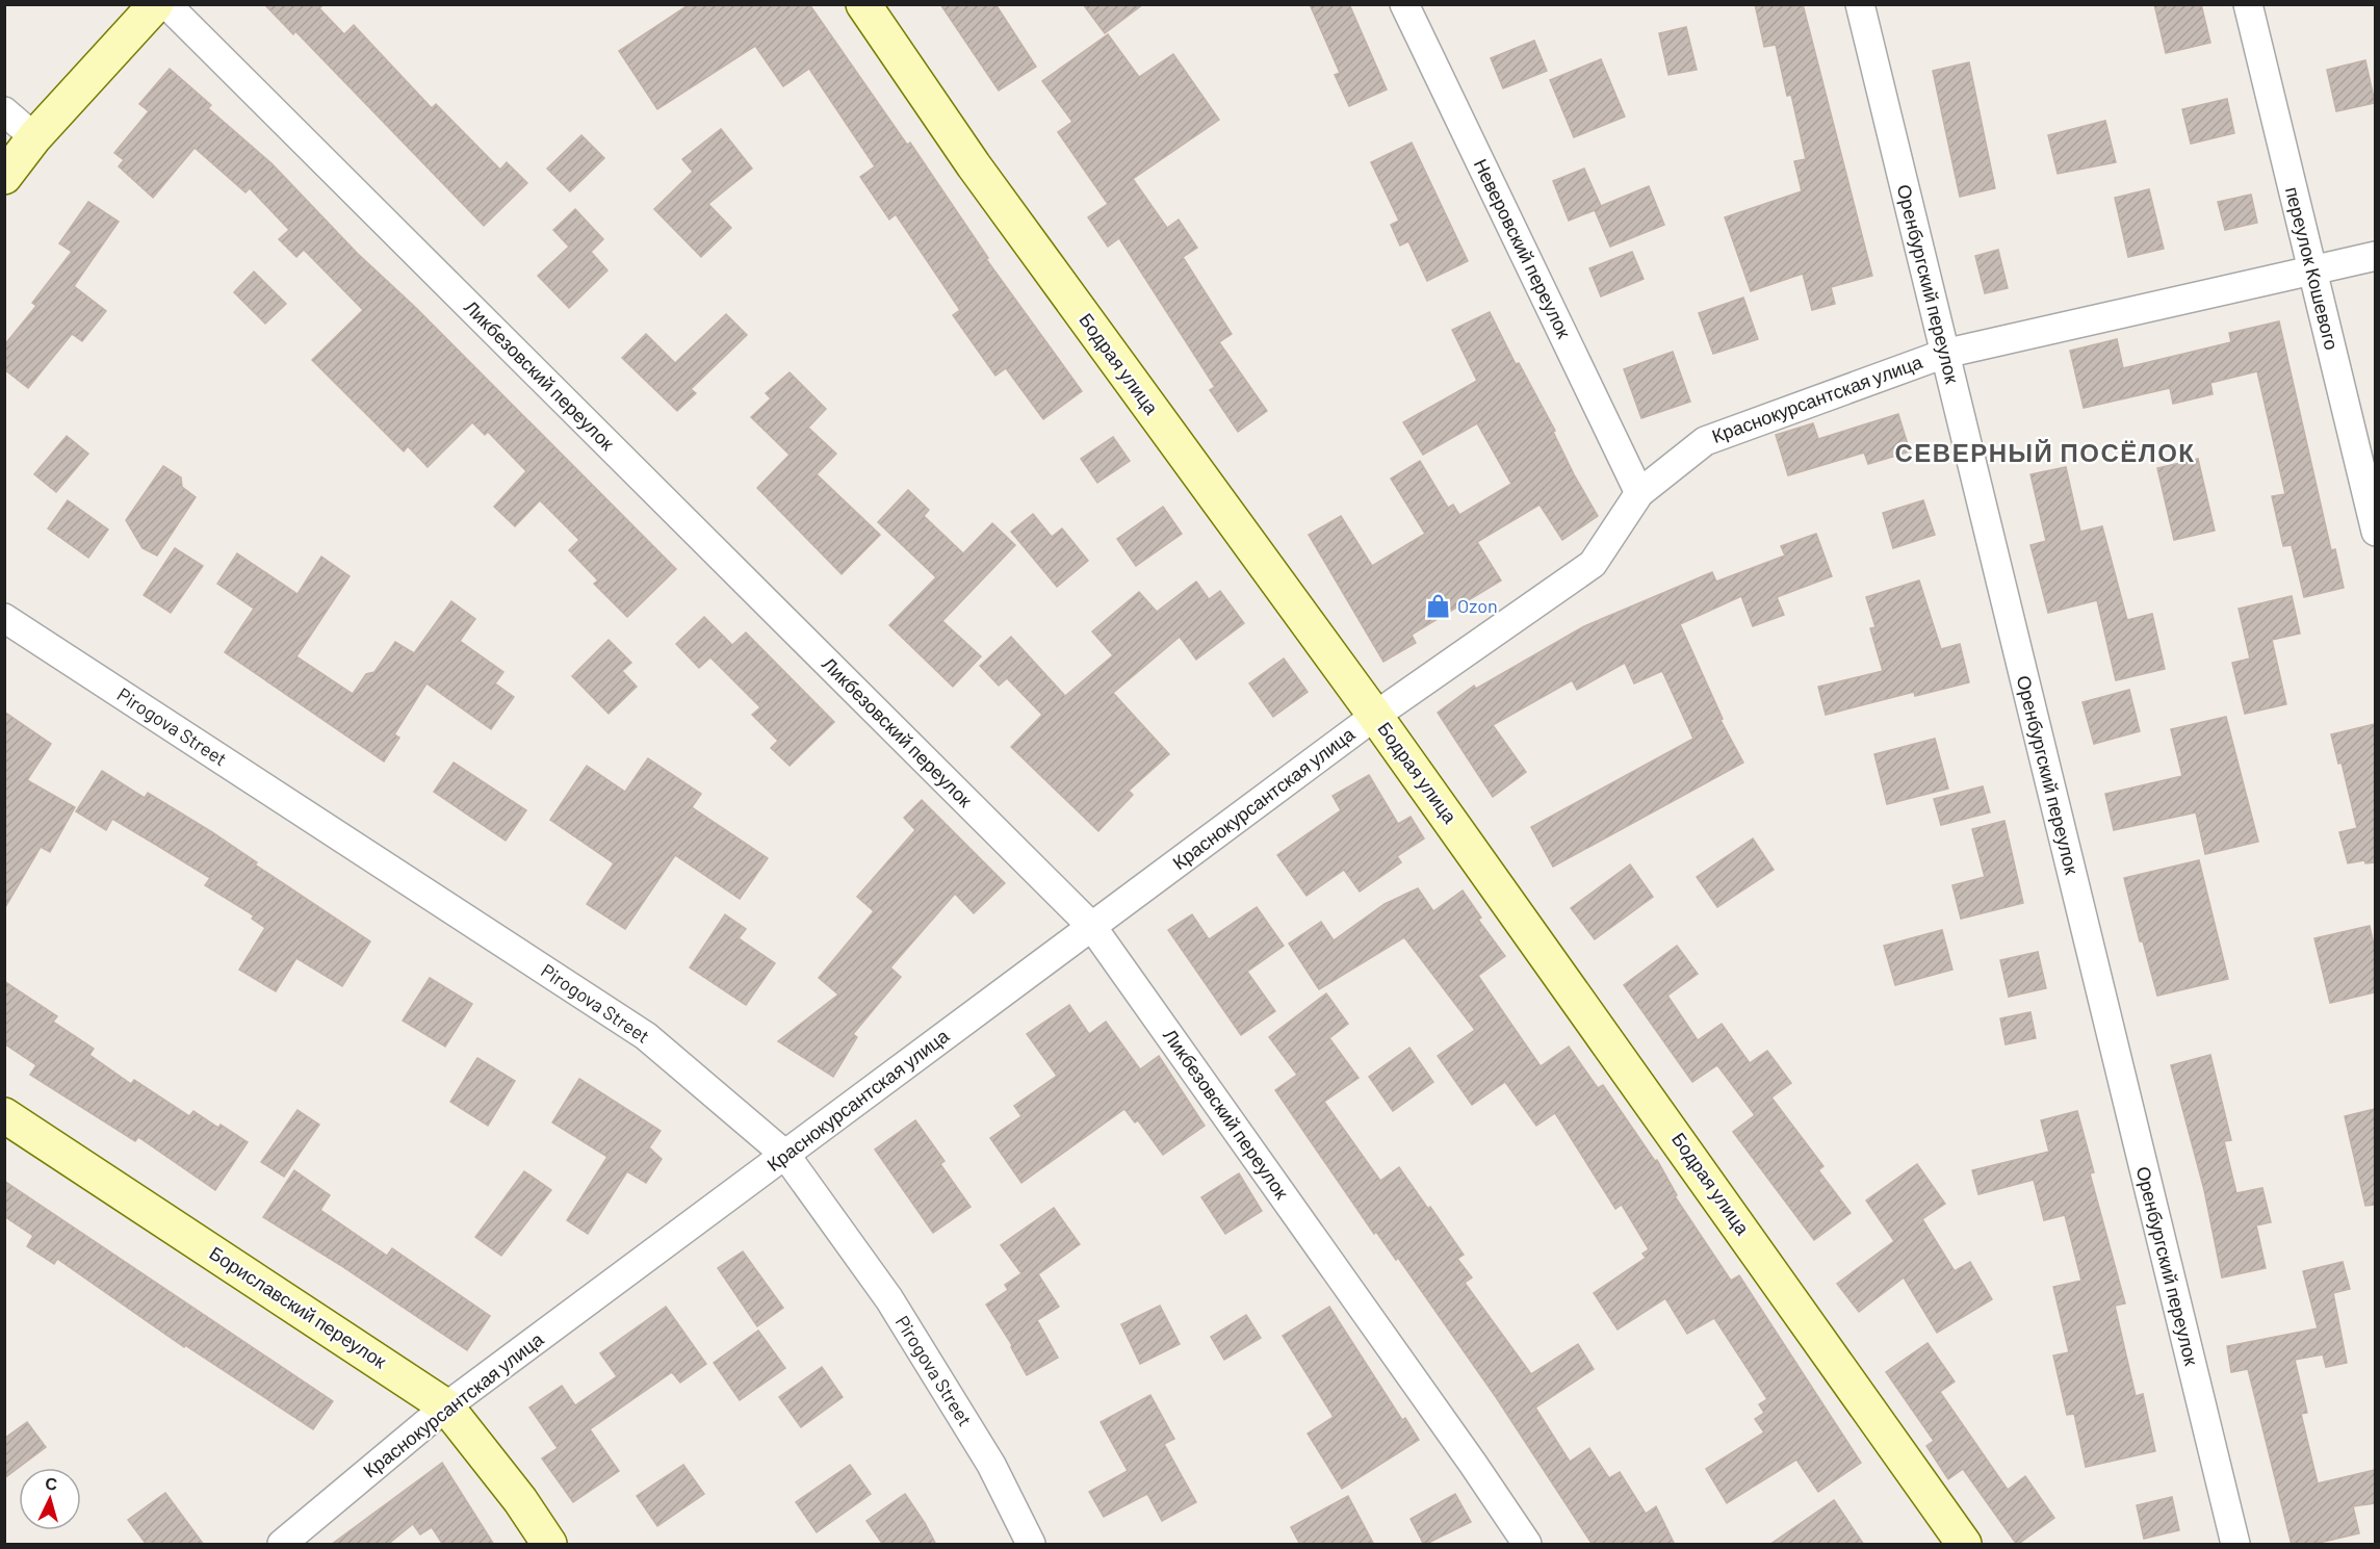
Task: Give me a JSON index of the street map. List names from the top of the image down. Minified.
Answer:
{"streets":{"street":["Неверовский переулок","переулок Кошевого","Оренбургский переулок","Бодрая улица","Ликбезовский переулок","Краснокурсантская улица","Pirogova Street","Бориславский переулок"]},"crossings":[["Неверовский переулок","Краснокурсантская улица"],["переулок Кошевого","Краснокурсантская улица"],["Оренбургский переулок","Краснокурсантская улица"],["Бодрая улица","Краснокурсантская улица"],["Ликбезовский переулок","Краснокурсантская улица"],["Краснокурсантская улица","Pirogova Street"],["Краснокурсантская улица","Бориславский переулок"]],"districts":["СЕВЕРНЫЙ ПОСЁЛОК"],"places":{"shop":["Ozon"]},"north":"top"}
